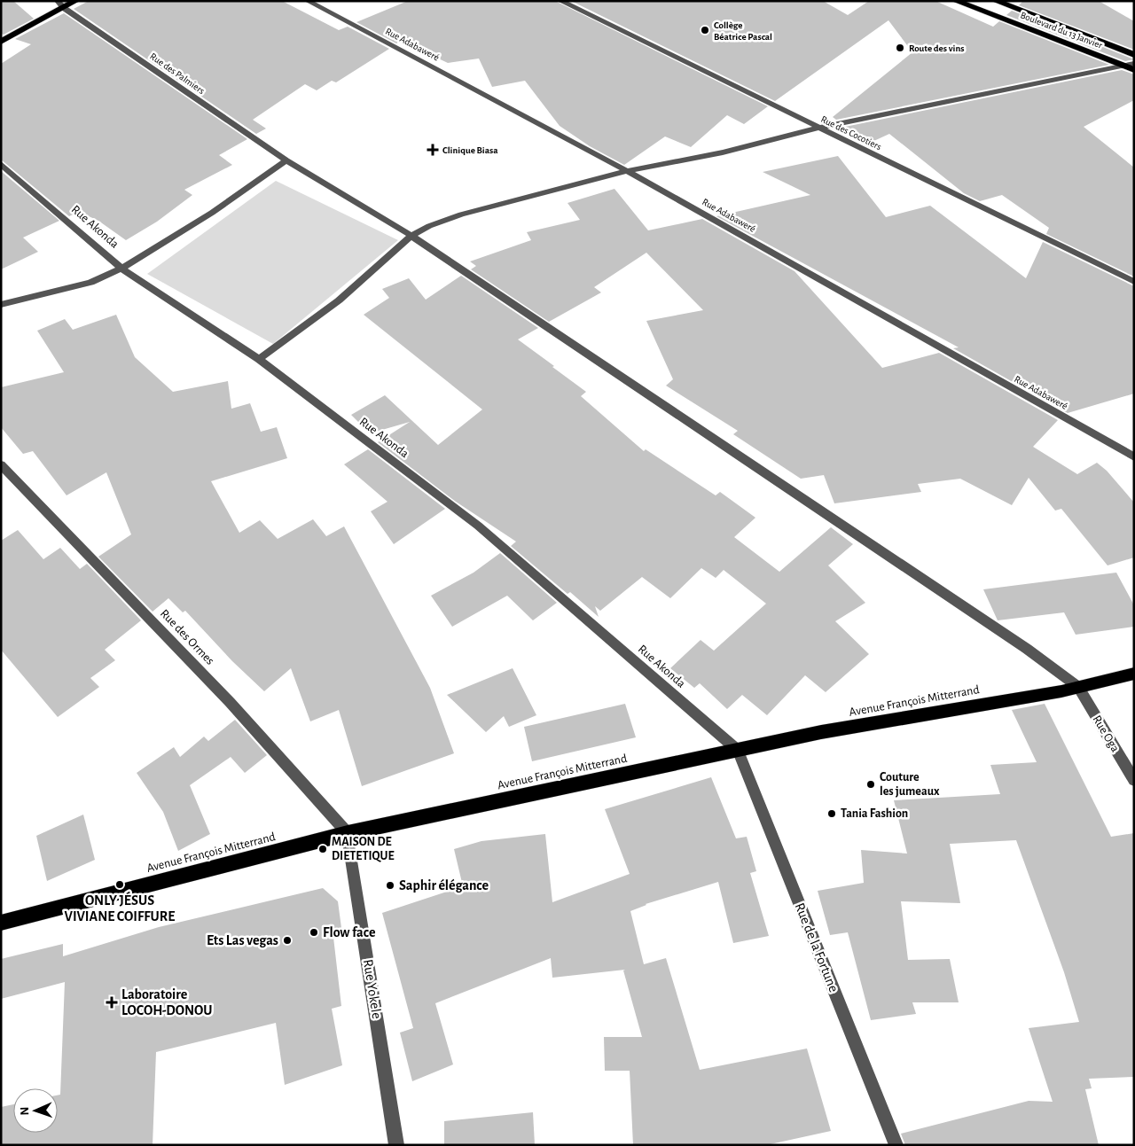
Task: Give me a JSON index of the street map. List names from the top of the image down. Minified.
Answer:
{"streets":{"highway":["Boulevard du 13 Janvier","Avenue François Mitterrand"],"street":["Rue Adabaweré","Rue des Palmiers","Rue des Cocotiers","Rue Akonda","Rue des Ormes","Rue Oga","Rue de la Fortune","Rue Yokele"]},"crossings":[["Rue des Palmiers","Avenue François Mitterrand"],["Rue des Palmiers","Rue Oga"],["Rue Akonda","Avenue François Mitterrand"],["Rue Akonda","Rue de la Fortune"],["Rue des Ormes","Avenue François Mitterrand"],["Rue des Ormes","Rue Yokele"],["Avenue François Mitterrand","Rue Oga"],["Avenue François Mitterrand","Rue de la Fortune"],["Avenue François Mitterrand","Rue Yokele"]],"places":{"other":["Collège Béatrice Pascal","Route des vins","Couture les jumeaux","Tania Fashion","MAISON DE DIETETIQUE","ONLY JÉSUS VIVIANE COIFFURE","Saphir élégance","Flow face","Ets Las vegas"],"health":["Clinique Biasa","Laboratoire LOCOH-DONOU"]},"north":"left"}
